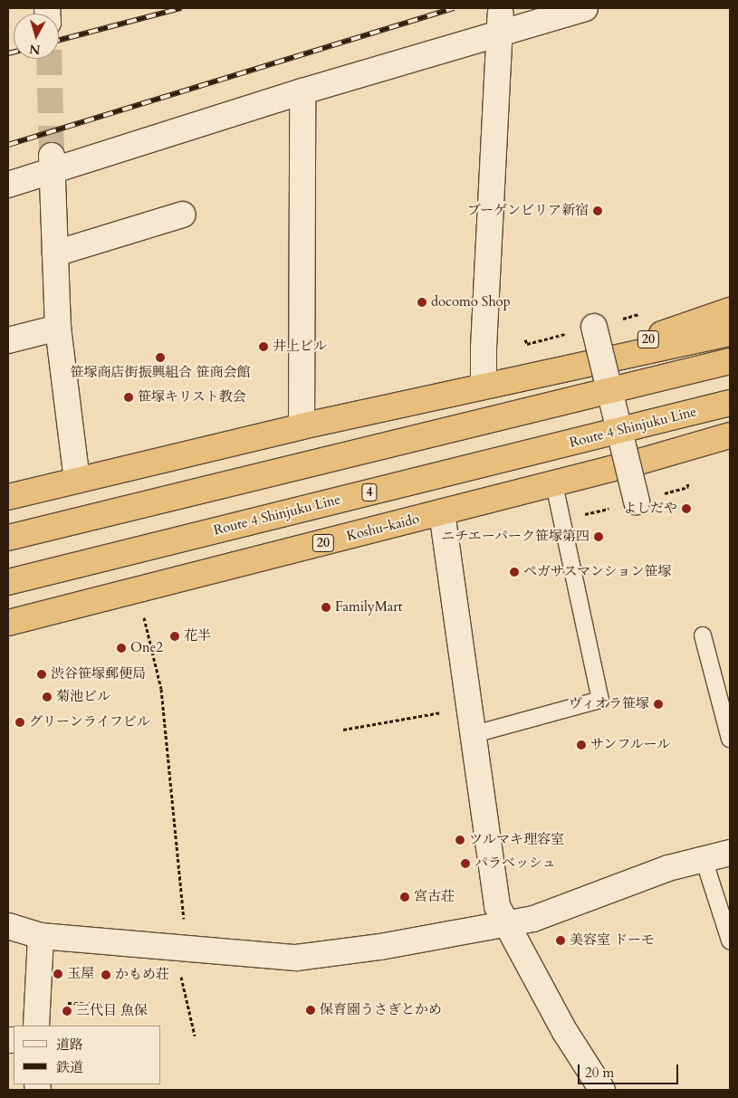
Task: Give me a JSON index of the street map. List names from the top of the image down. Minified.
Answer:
{"streets":{"highway":["20","Route 4 Shinjuku Line","4","Koshu-kaido"]},"places":["ブーゲンビリア新宿","docomo Shop","井上ビル","笹塚商店街振興組合 笹商会館","笹塚キリスト教会","よしだや","ニチエーパーク笹塚第四","ペガサスマンション笹塚","FamilyMart","花半","One2","渋谷笹塚郵便局","菊池ビル","ヴィオラ笹塚","グリーンライフビル","サンフルール","ツルマキ理容室","パラベッシュ","宮古荘","美容室 ドーモ","玉屋","かもめ荘","保育園うさぎとかめ","三代目 魚保"],"legend":["道路","鉄道"],"scale_bar":"20 m","north":"bottom"}
